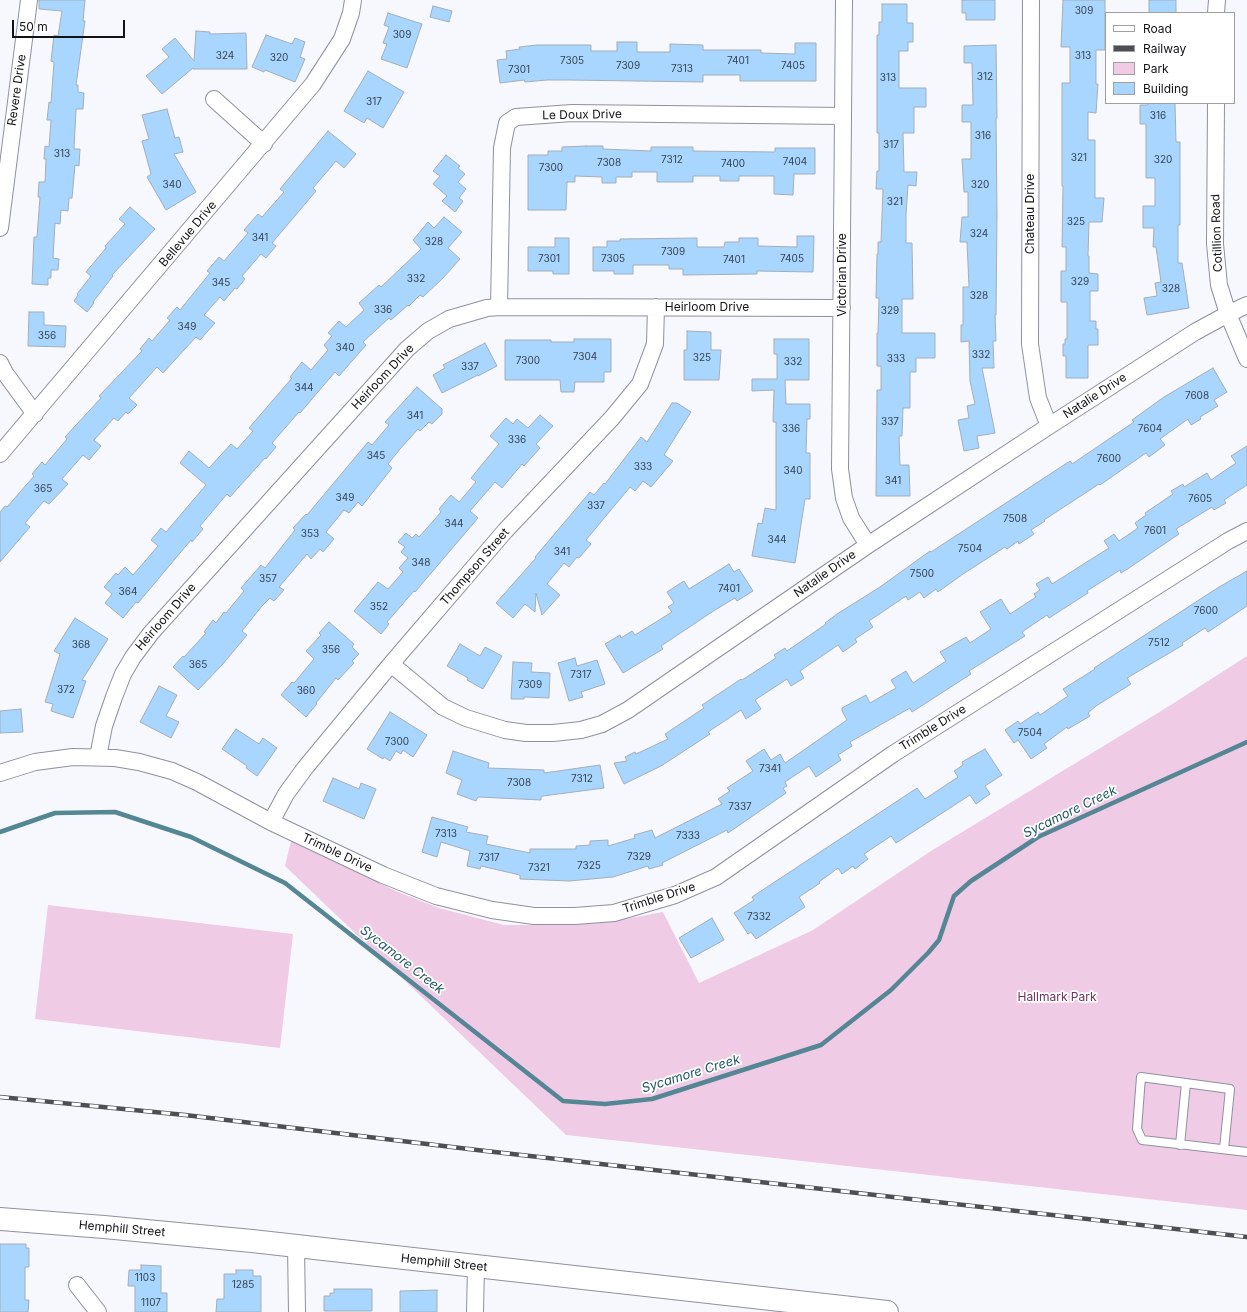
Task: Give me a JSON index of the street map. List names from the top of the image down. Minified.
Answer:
{"streets":{"street":["Revere Drive","Le Doux Drive","Chateau Drive","Cotillion Road","Bellevue Drive","Victorian Drive","Heirloom Drive","Natalie Drive","Thompson Street","Trimble Drive","Hemphill Street"]},"crossings":[["Le Doux Drive","Victorian Drive"],["Le Doux Drive","Heirloom Drive"],["Chateau Drive","Natalie Drive"],["Cotillion Road","Natalie Drive"],["Victorian Drive","Heirloom Drive"],["Victorian Drive","Natalie Drive"],["Heirloom Drive","Thompson Street"],["Heirloom Drive","Trimble Drive"],["Natalie Drive","Thompson Street"],["Thompson Street","Trimble Drive"]],"water":["Sycamore Creek"],"parks":["Hallmark Park"],"house_numbers":["309","309","324","313","320","7305","7401","7309","7405","7313","7301","312","313","317","316","316","317","313","321","7312","320","7404","7308","7400","7300","340","320","321","325","324","341","328","7309","7301","7305","7405","7401","332","329","345","328","328","336","329","349","356","340","332","7304","325","333","7300","332","337","344","7608","341","337","336","7604","336","345","7600","333","340","341","365","349","7605","337","7508","344","7601","353","344","7504","341","348","7500","357","7401","364","352","7600","7512","368","356","365","7317","7309","372","360","7504","7300","7341","7312","7308","7337","7313","7333","7329","7317","7325","7321","7332","1103","1285","1107"],"legend":["Road","Railway","Park","Building"],"scale_bar":"50 m"}
